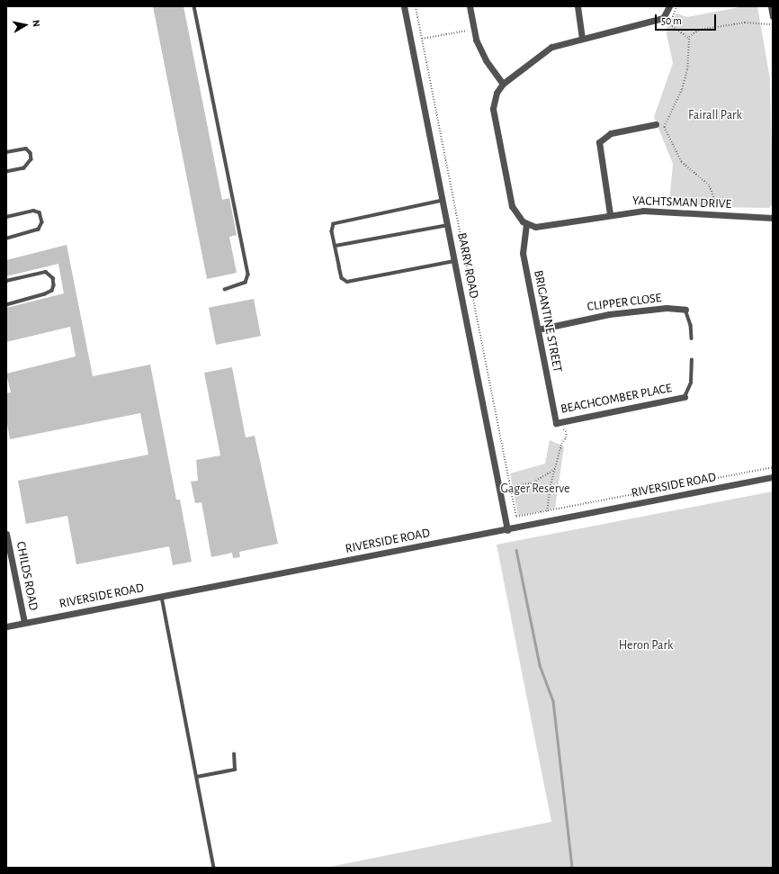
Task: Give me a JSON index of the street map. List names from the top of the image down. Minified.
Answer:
{"streets":{"street":["YACHTSMAN DRIVE","BARRY ROAD","CLIPPER CLOSE","BRIGANTINE STREET","BEACHCOMBER PLACE","RIVERSIDE ROAD","CHILDS ROAD"]},"crossings":[["YACHTSMAN DRIVE","BRIGANTINE STREET"],["BARRY ROAD","RIVERSIDE ROAD"],["CLIPPER CLOSE","BRIGANTINE STREET"],["BRIGANTINE STREET","BEACHCOMBER PLACE"],["RIVERSIDE ROAD","CHILDS ROAD"]],"parks":["Fairall Park","Gager Reserve","Heron Park"],"scale_bar":"50 m","north":"right"}
